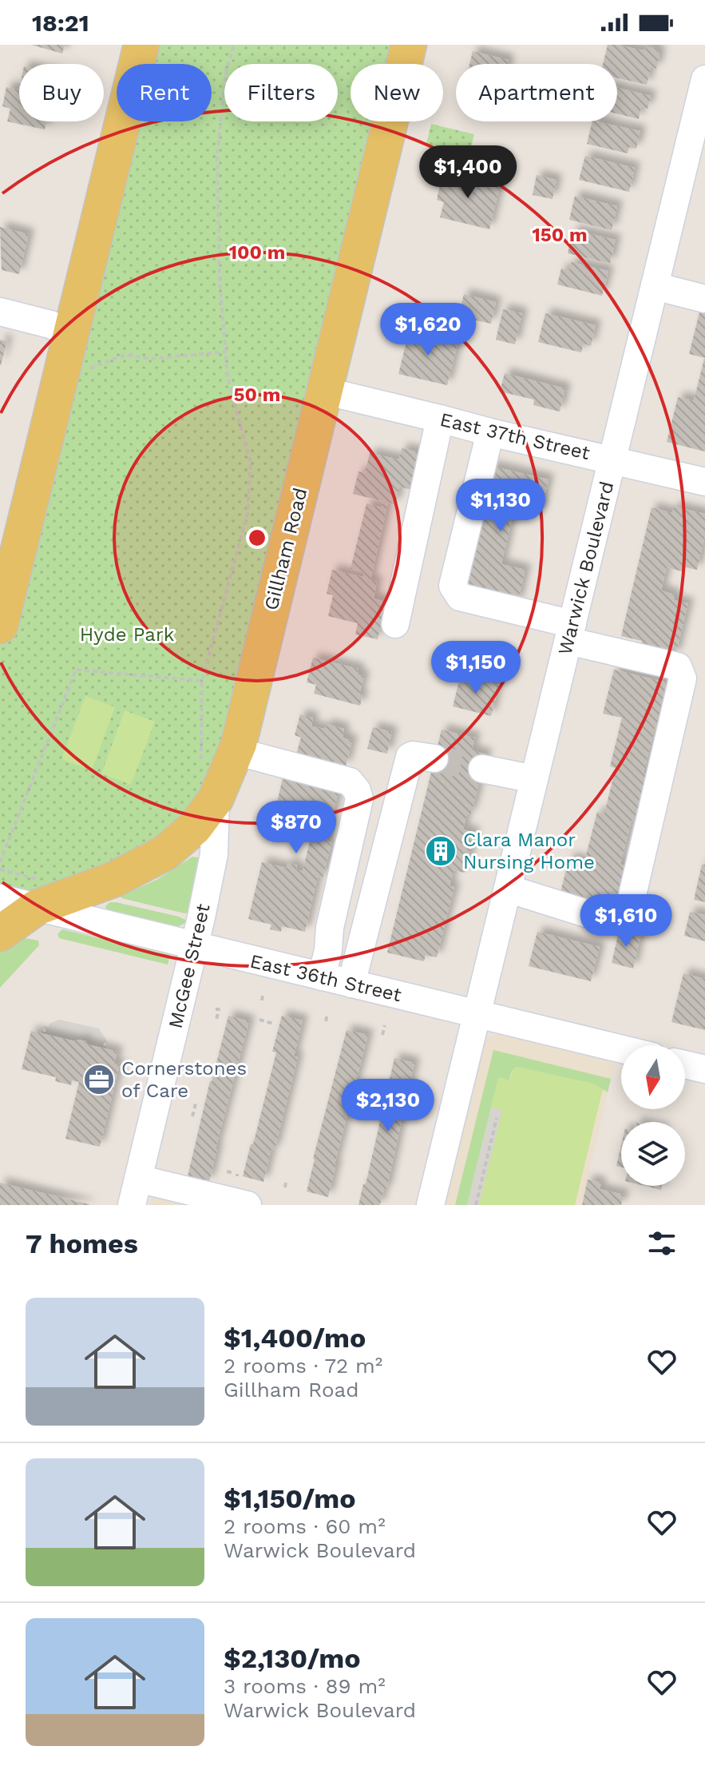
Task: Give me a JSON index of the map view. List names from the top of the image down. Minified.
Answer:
{"streets":{"main road":["Gillham Road"],"street":["East 37th Street","Warwick Boulevard","McGee Street","East 36th Street"]},"crossings":[["East 37th Street","Gillham Road"],["East 37th Street","Warwick Boulevard"],["Gillham Road","McGee Street"],["Gillham Road","East 36th Street"],["Warwick Boulevard","East 36th Street"],["McGee Street","East 36th Street"]],"parks":["Hyde Park"],"places":{"building":["Clara Manor Nursing Home"],"office":["Cornerstones of Care"]},"north":"bottom","page":{"status":"18:21","chip":["Buy","Rent","Filters","New","Apartment"],"price":["$1,400","$1,620","$1,130","$1,150","$870","$1,610","$2,130"],"heading":"7 homes","list":[{"name":"$1,400/mo","note":"2 rooms · 72 m² · Gillham Road"},{"name":"$1,150/mo","note":"2 rooms · 60 m² · Warwick Boulevard"},{"name":"$2,130/mo","note":"3 rooms · 89 m² · Warwick Boulevard"}]},"rings":["150 m","100 m","50 m"]}
